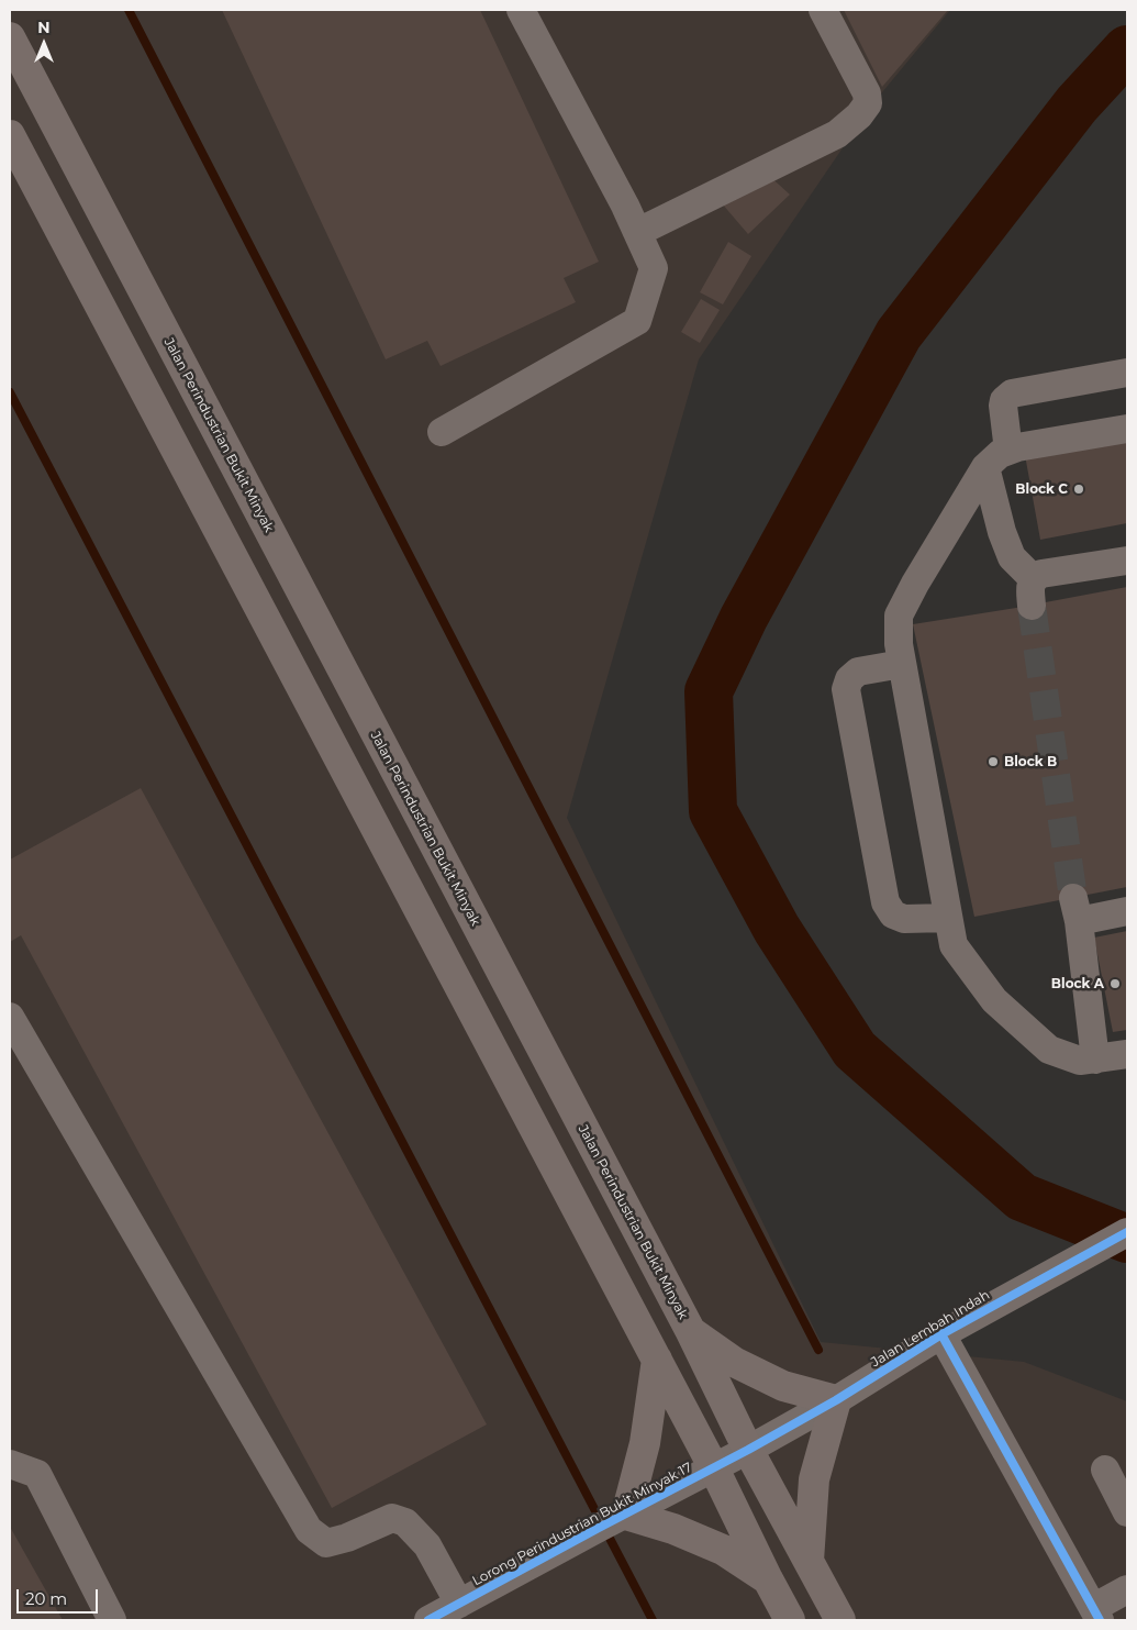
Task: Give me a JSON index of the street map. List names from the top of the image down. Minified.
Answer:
{"streets":{"main road":["Jalan Perindustrian Bukit Minyak"],"street":["Jalan Lembah Indah","Lorong Perindustrian Bukit Minyak 17"]},"crossings":[["Jalan Perindustrian Bukit Minyak","Jalan Lembah Indah"],["Jalan Perindustrian Bukit Minyak","Lorong Perindustrian Bukit Minyak 17"],["Jalan Lembah Indah","Lorong Perindustrian Bukit Minyak 17"]],"places":["Block C","Block B","Block A"],"scale_bar":"20 m","north":"top"}
